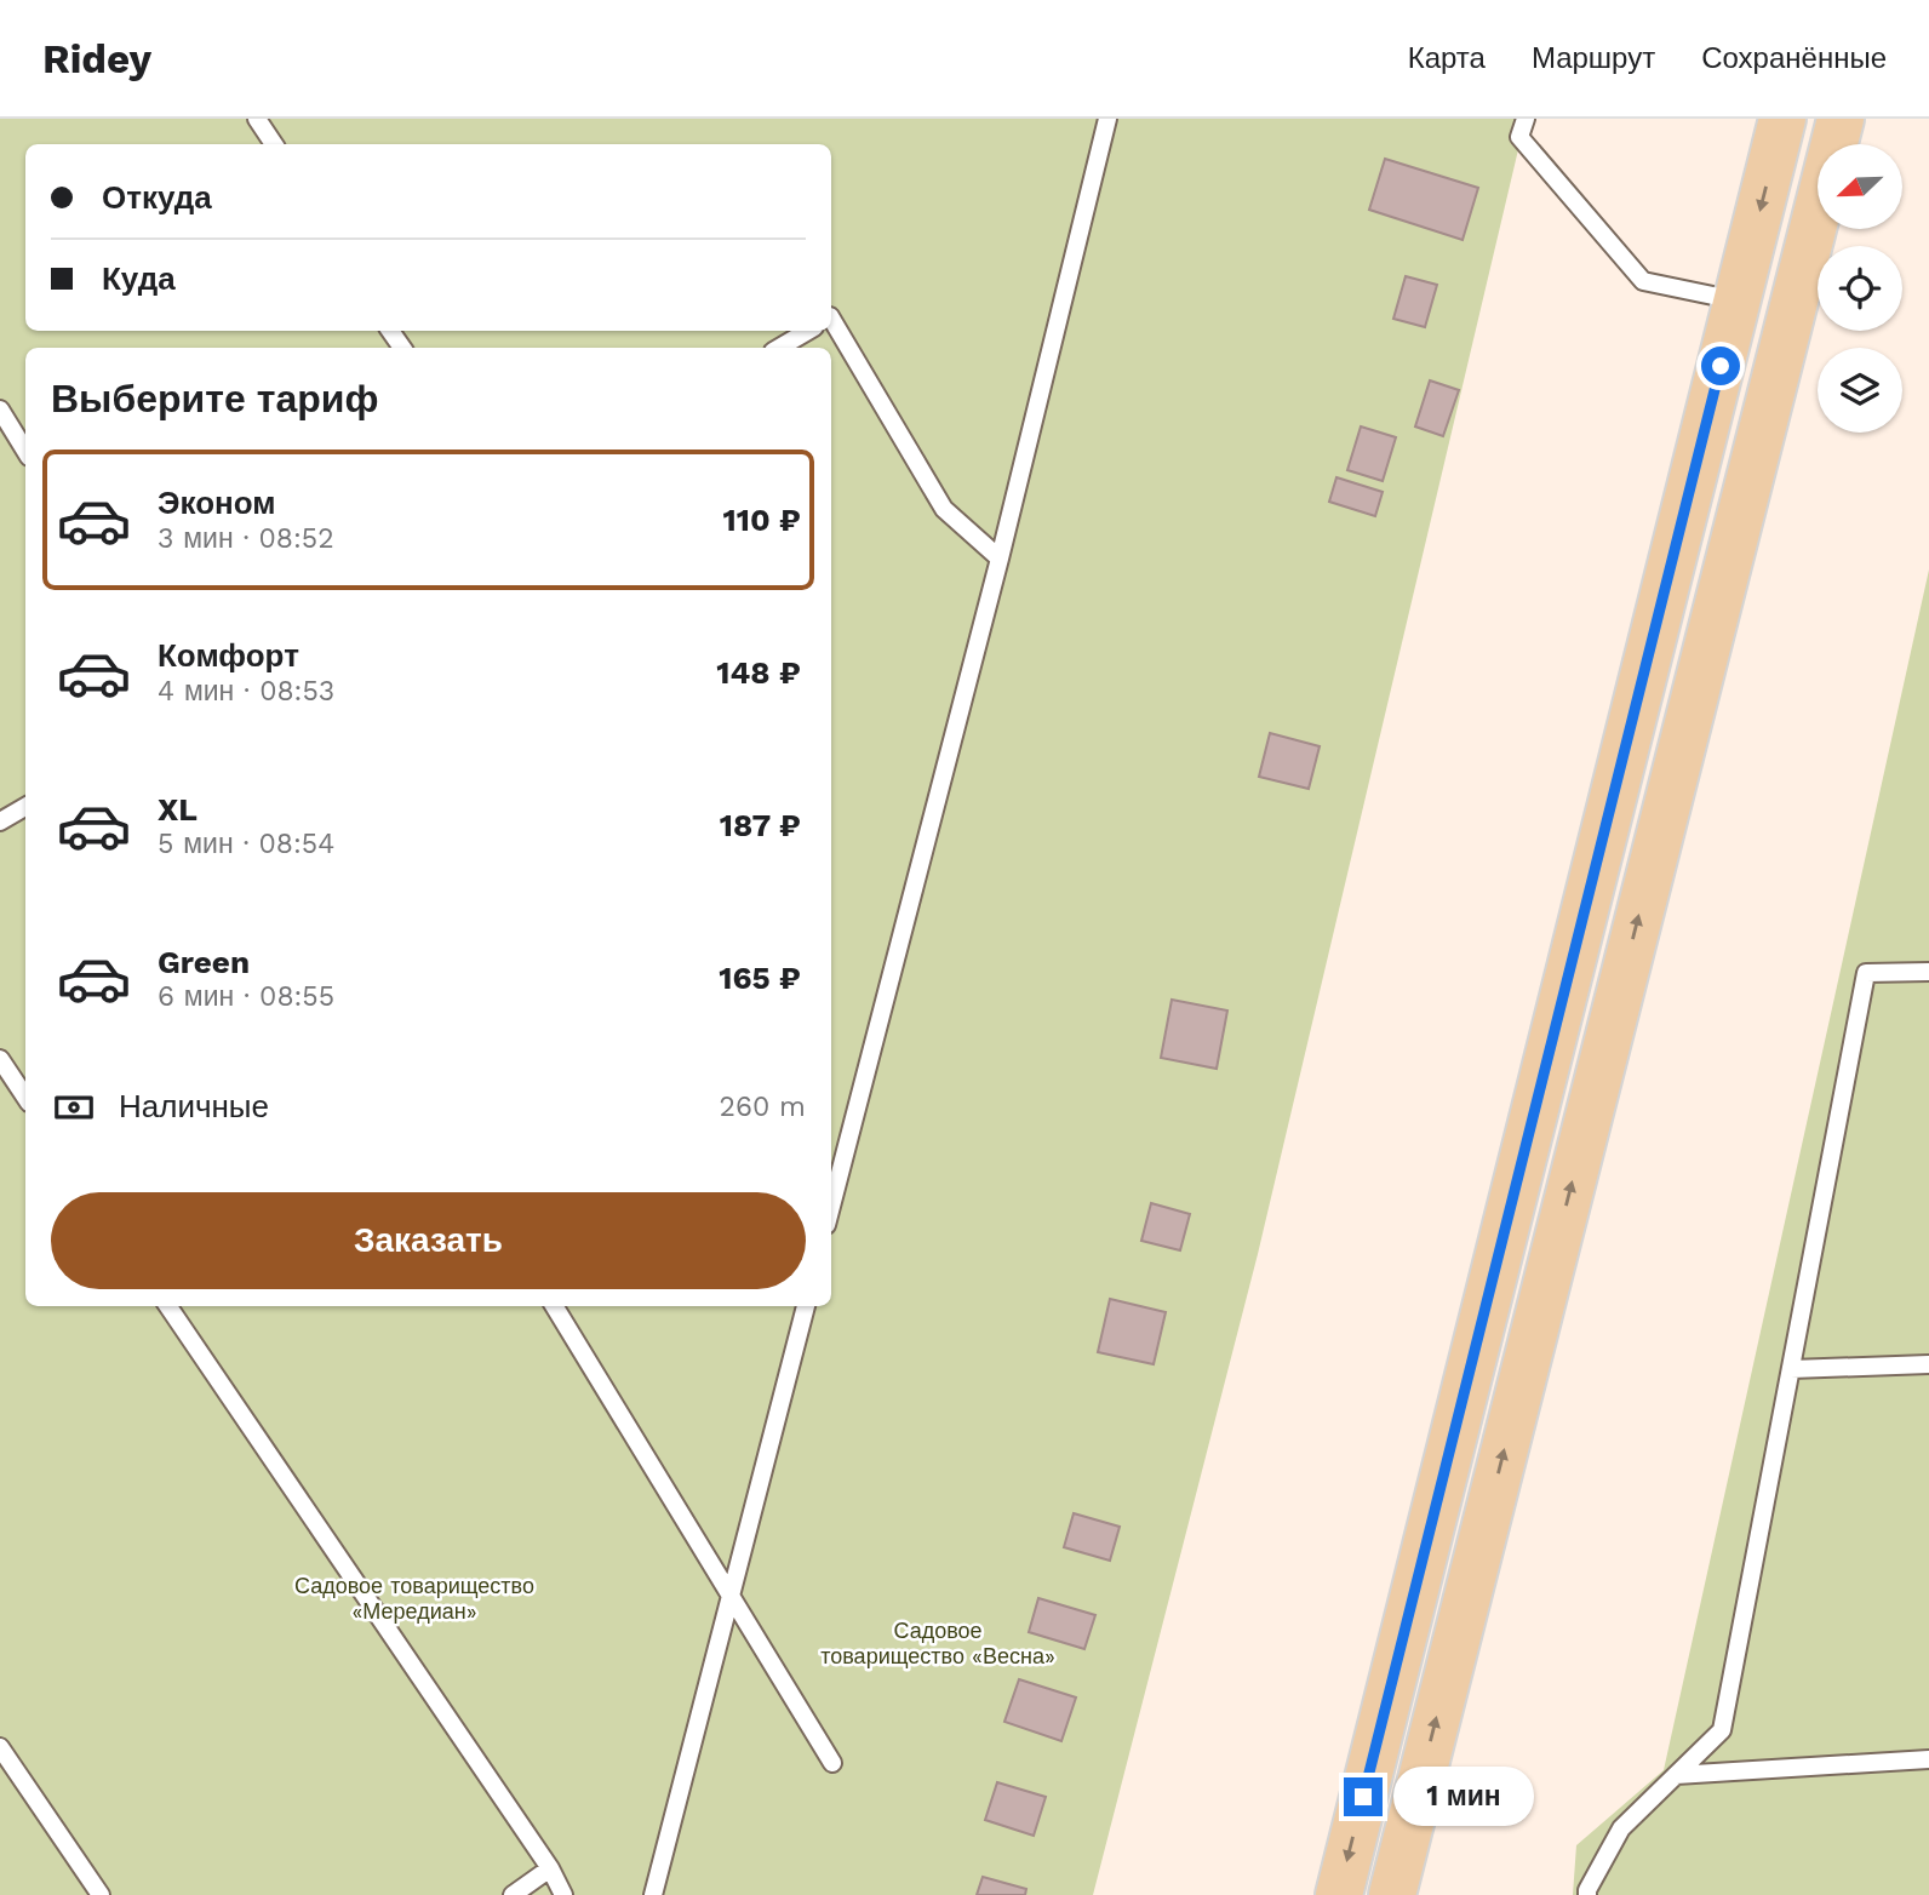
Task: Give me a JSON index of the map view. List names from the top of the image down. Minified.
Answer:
{"parks":["Садовое товарищество «Мередиан»","Садовое товарищество «Весна»"],"north":"bottom left","page":{"header":"Ridey","nav":["Карта","Маршрут","Сохранённые"],"banner":["Откуда","Куда"],"heading":"Выберите тариф","list":[{"name":"Эконом","note":"3 мин · 08:52","value":"110 ₽"},{"name":"Комфорт","note":"4 мин · 08:53","value":"148 ₽"},{"name":"XL","note":"5 мин · 08:54","value":"187 ₽"},{"name":"Green","note":"6 мин · 08:55","value":"165 ₽"}],"pay":["Наличные","260 m"],"buttons":"Заказать","bubble":"1 мин"}}
